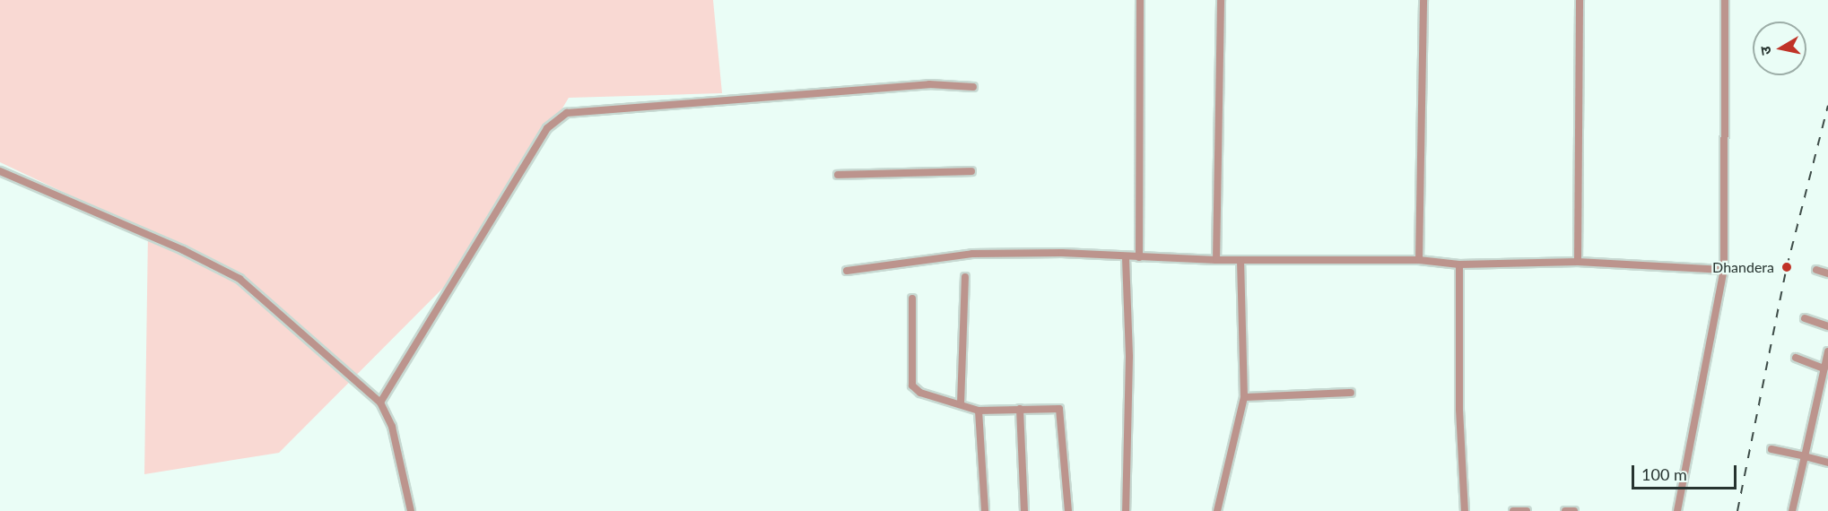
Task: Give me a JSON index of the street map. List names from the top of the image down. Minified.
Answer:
{"places":["Dhandera"],"scale_bar":"100 m","north":"left"}
